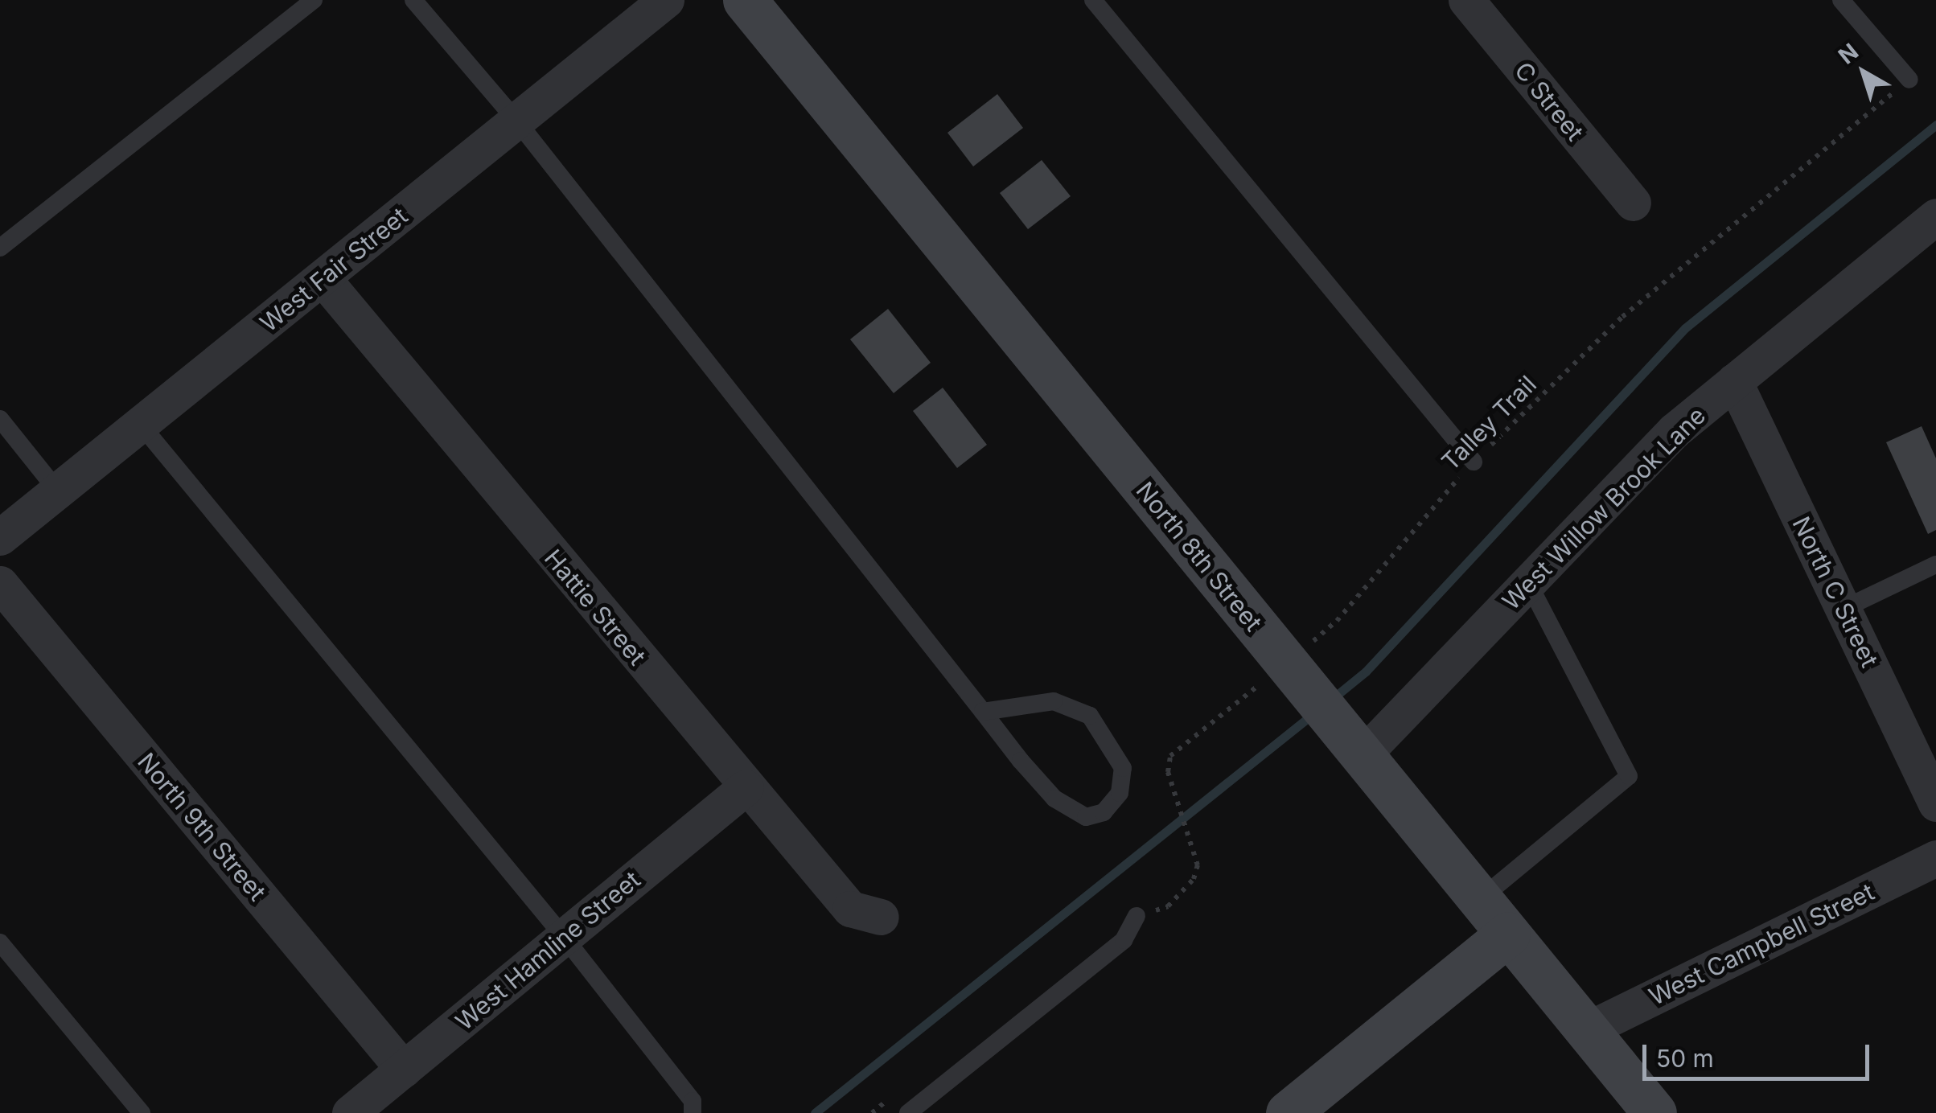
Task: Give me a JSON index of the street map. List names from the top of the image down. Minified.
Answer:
{"streets":{"street":["C Street","West Fair Street","West Willow Brook Lane","North 8th Street","North C Street","Hattie Street","North 9th Street","West Campbell Street","West Hamline Street"],"path":["Talley Trail"]},"crossings":[["West Fair Street","Hattie Street"],["Talley Trail","North 8th Street"],["West Willow Brook Lane","North 8th Street"],["West Willow Brook Lane","North C Street"],["North 8th Street","West Campbell Street"],["Hattie Street","West Hamline Street"],["North 9th Street","West Hamline Street"]],"scale_bar":"50 m","north":"top left"}
